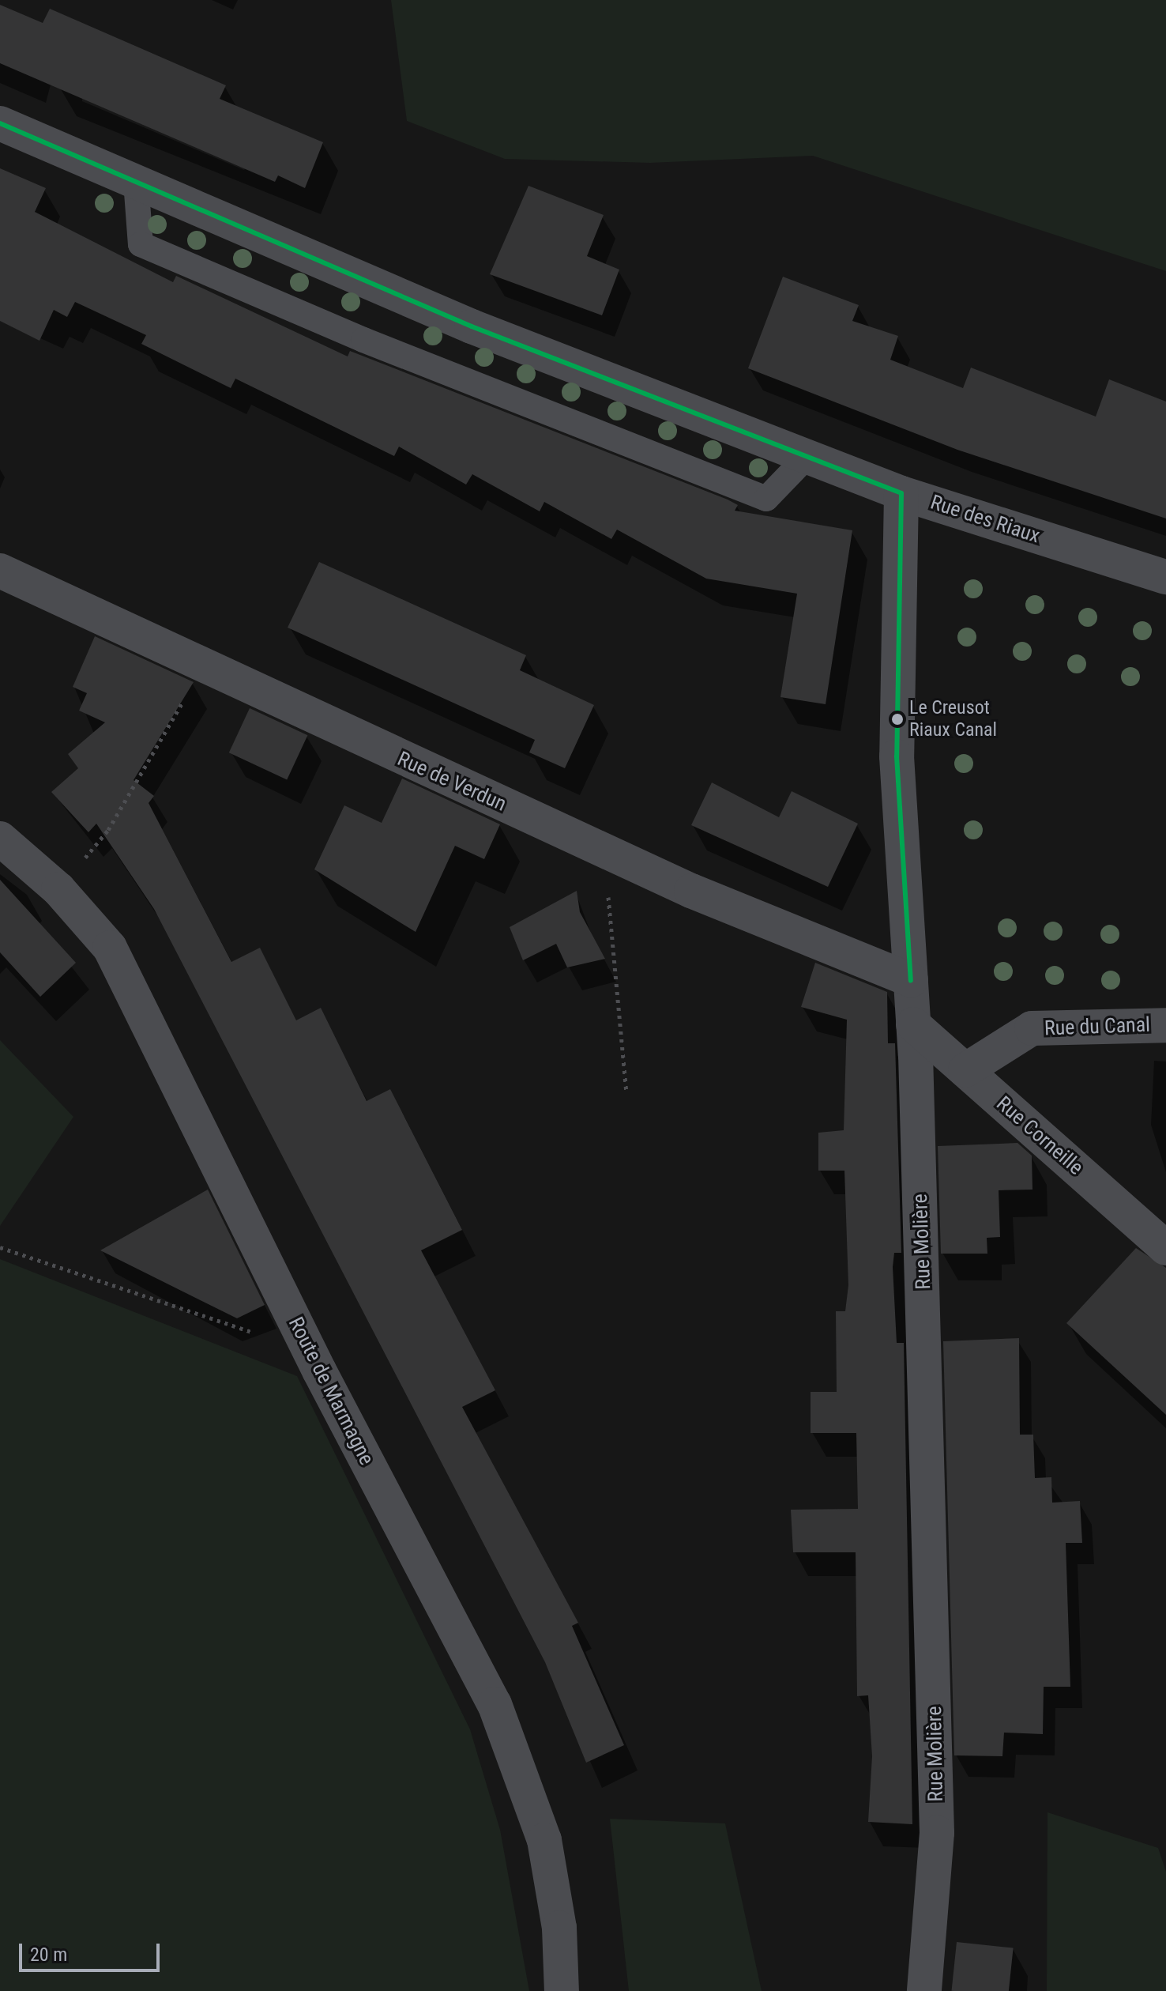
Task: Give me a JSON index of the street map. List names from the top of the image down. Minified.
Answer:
{"streets":{"street":["Rue des Riaux","Rue de Verdun","Rue du Canal","Rue Corneille","Rue Molière","Route de Marmagne"]},"crossings":[["Rue des Riaux","Rue Molière"],["Rue de Verdun","Rue Molière"],["Rue du Canal","Rue Corneille"],["Rue Corneille","Rue Molière"]],"places":["Le Creusot Riaux Canal"],"scale_bar":"20 m"}
